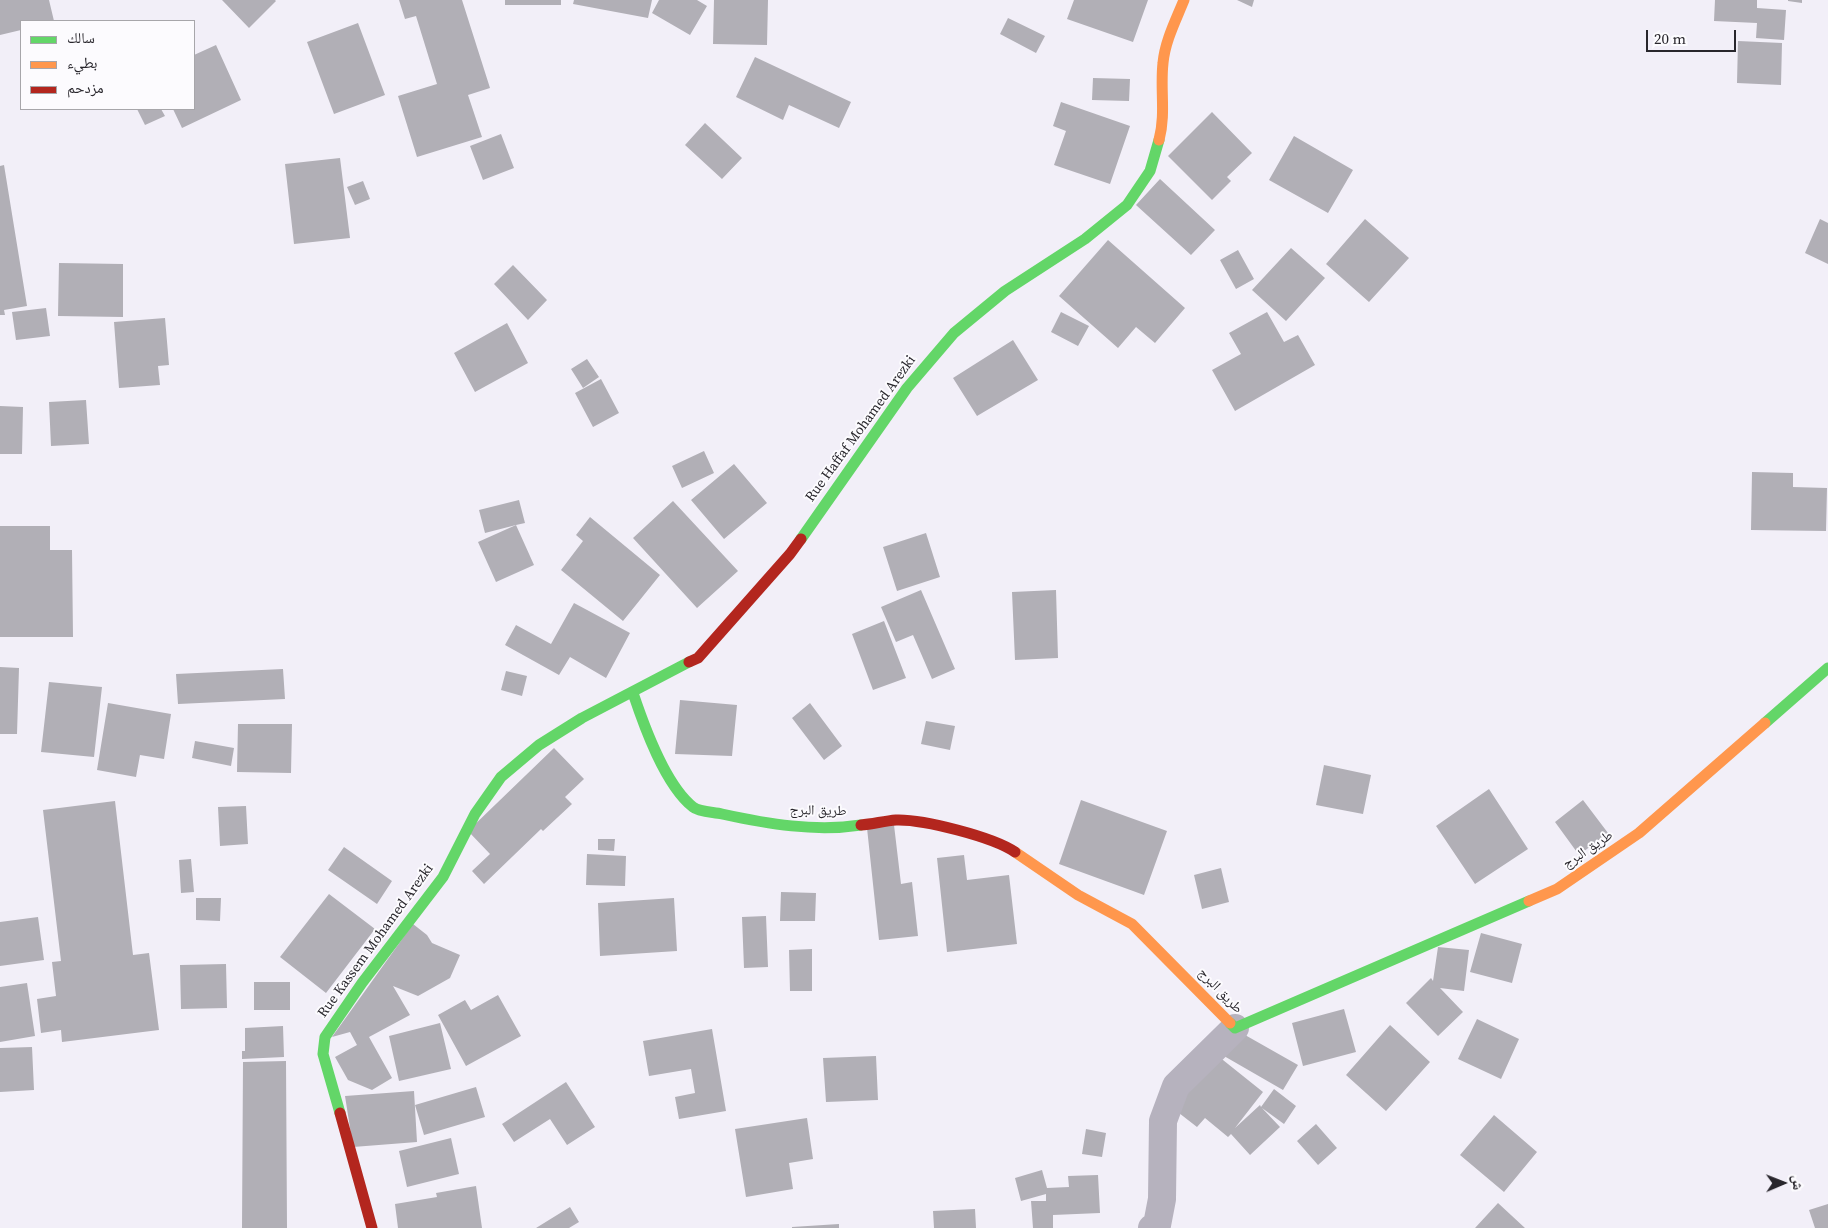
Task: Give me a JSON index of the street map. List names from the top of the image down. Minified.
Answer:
{"streets":{"street":["Rue Haffaf Mohamed Arezki","طريق البرج","Rue Kassem Mohamed Arezki"]},"crossings":[["Rue Haffaf Mohamed Arezki","طريق البرج"],["Rue Haffaf Mohamed Arezki","Rue Kassem Mohamed Arezki"],["طريق البرج","Rue Kassem Mohamed Arezki"]],"legend":["سالك","بطيء","مزدحم"],"scale_bar":"20 m","north":"right"}
